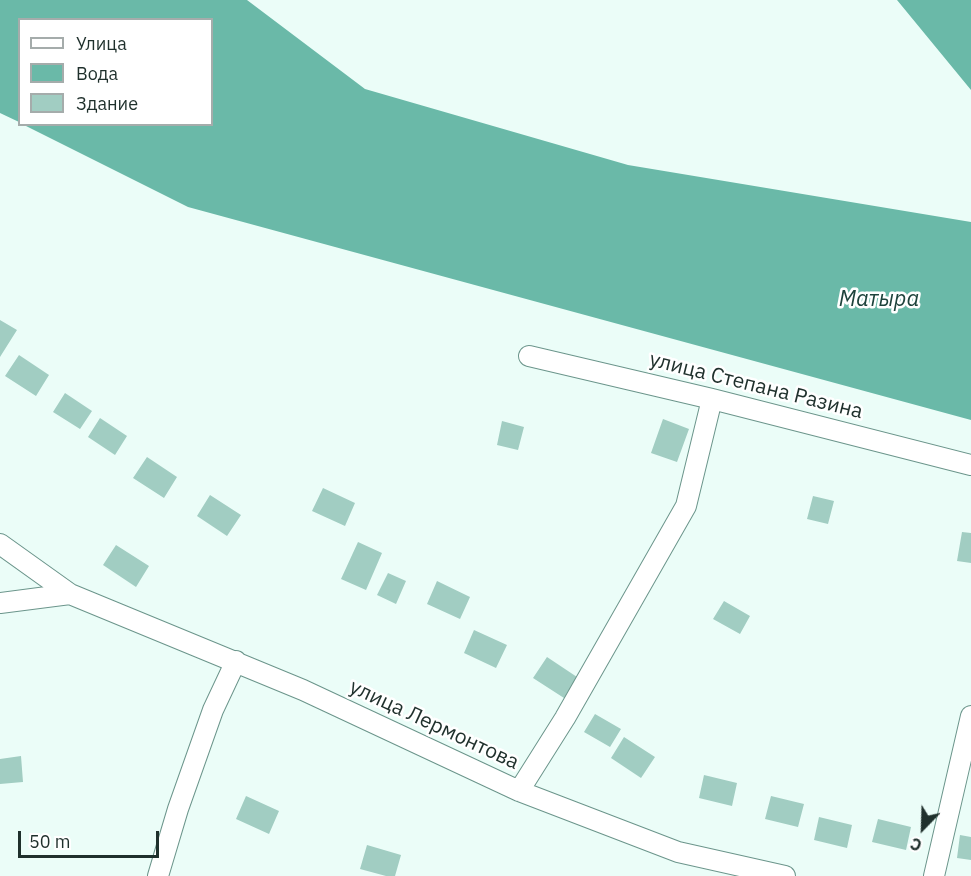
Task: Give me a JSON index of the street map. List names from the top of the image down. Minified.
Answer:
{"streets":{"street":["улица Степана Разина","улица Лермонтова"]},"water":["Матыра"],"legend":["Улица","Вода","Здание"],"scale_bar":"50 m","north":"bottom left"}
